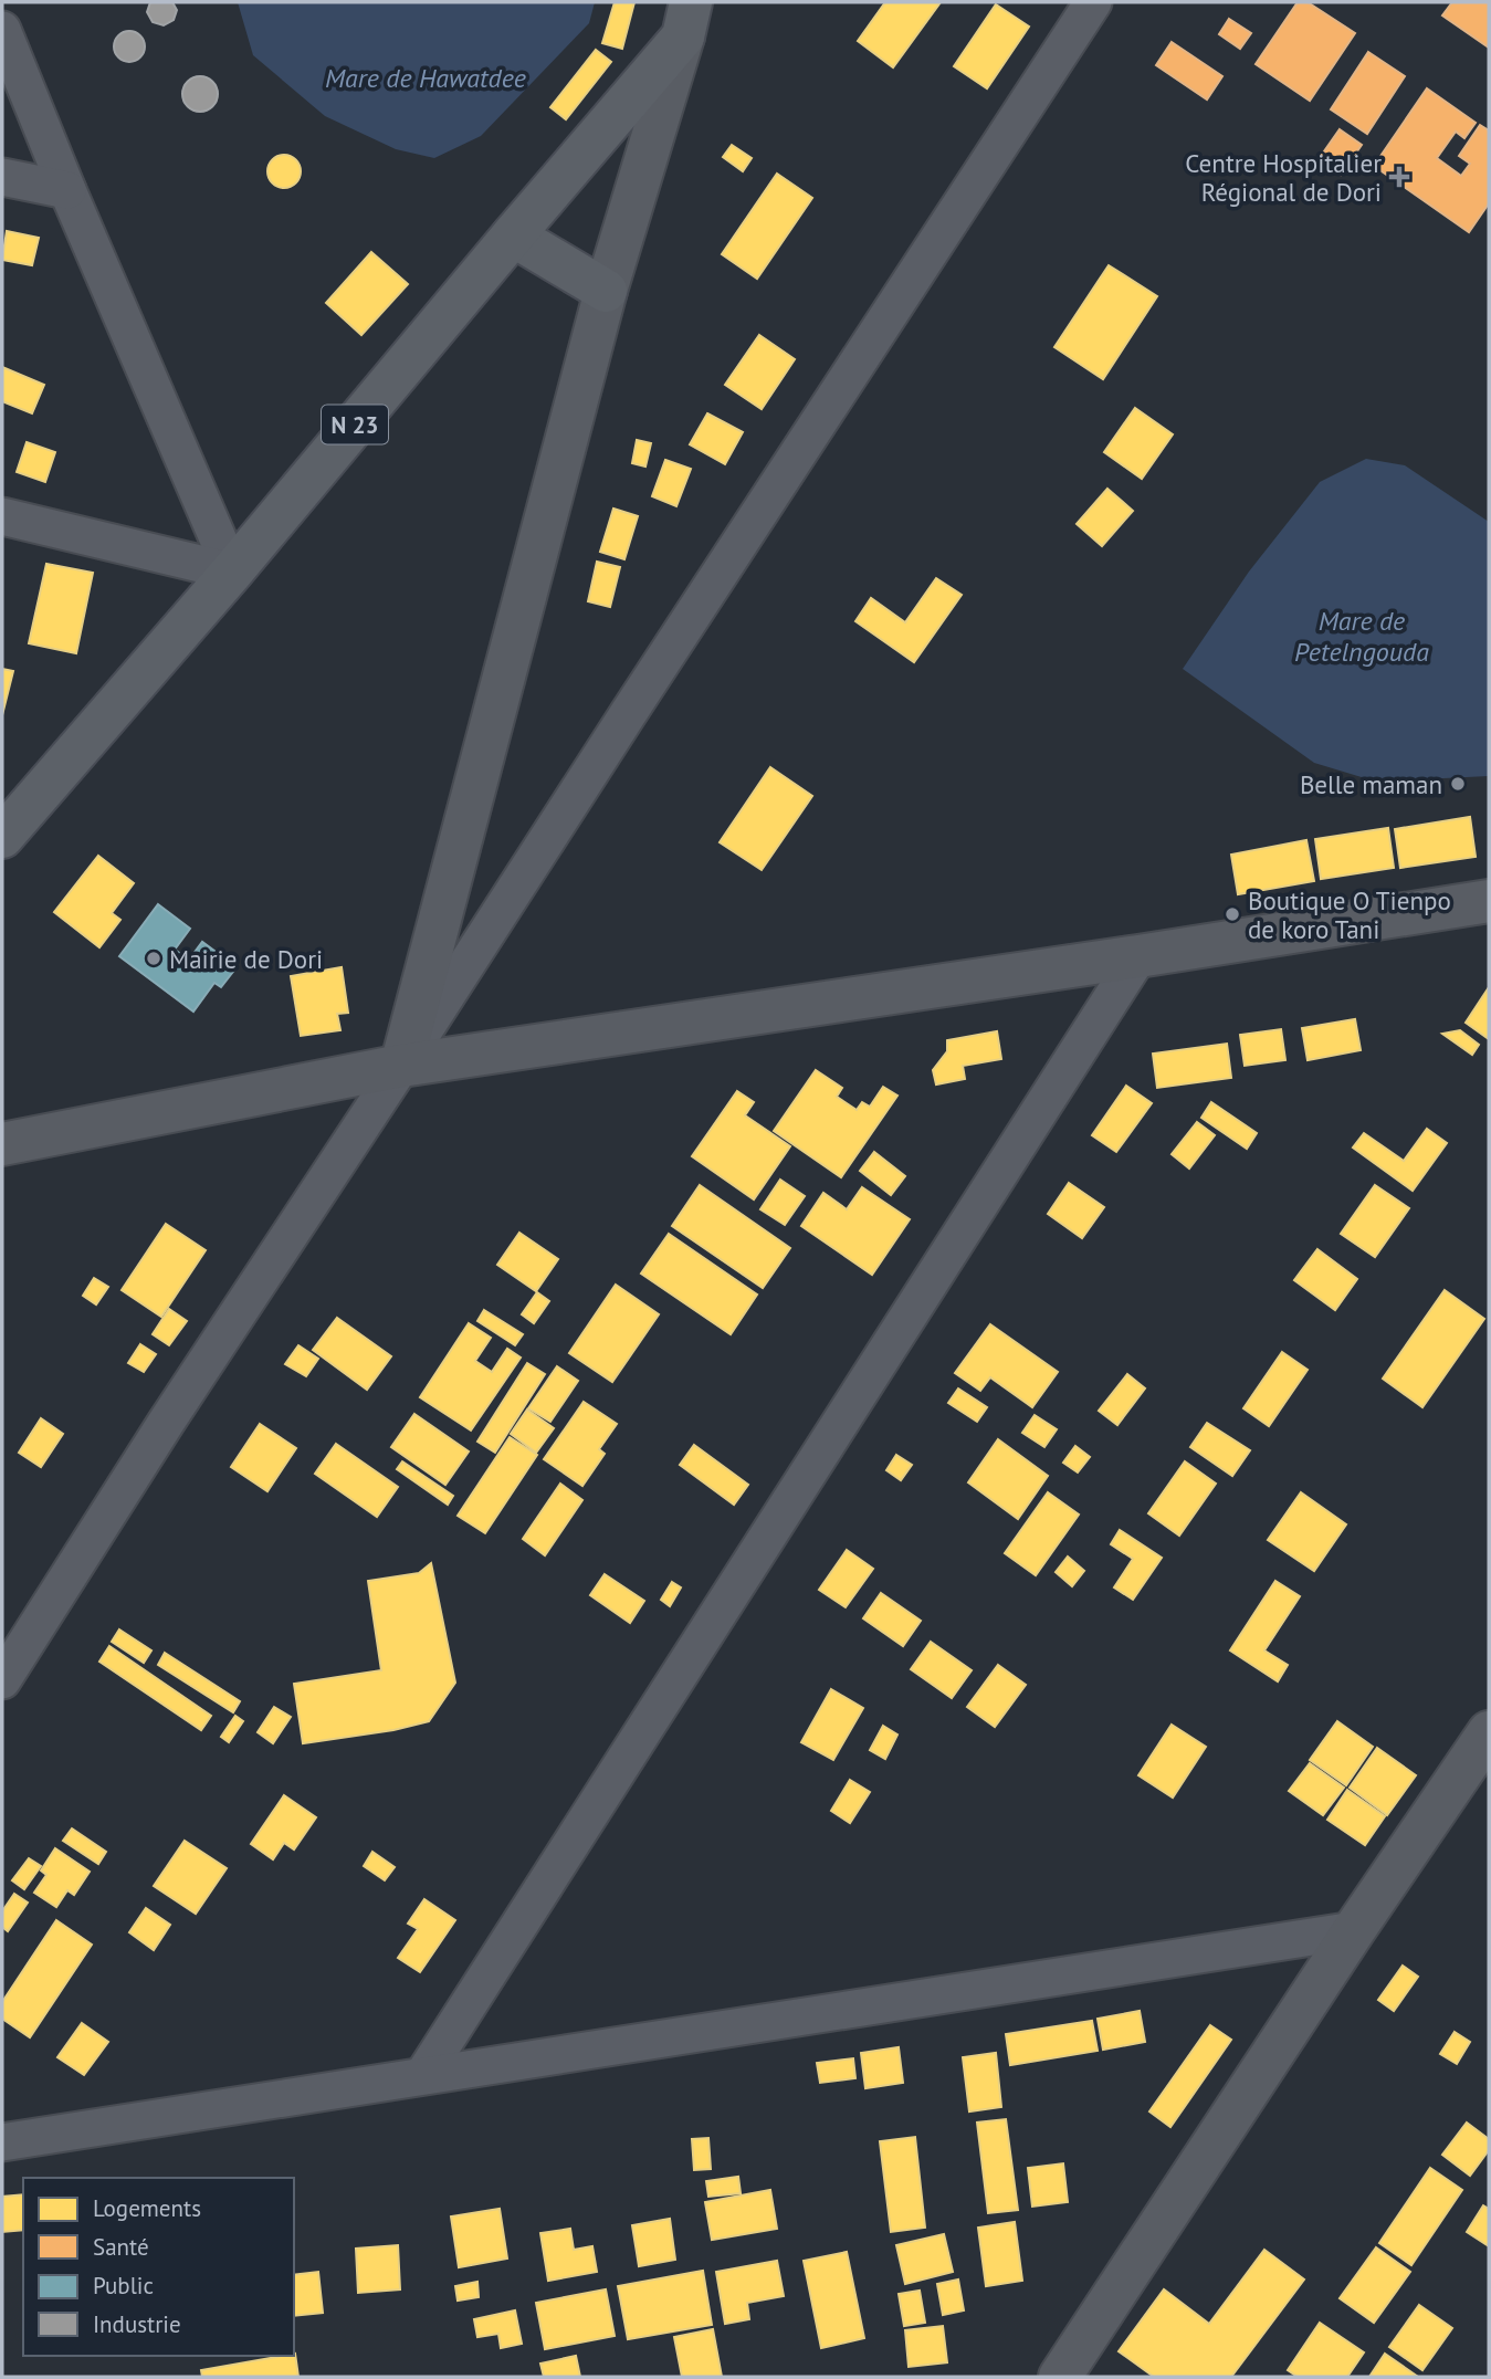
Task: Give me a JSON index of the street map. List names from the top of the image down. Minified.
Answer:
{"streets":{"main road":["N 23"]},"water":["Mare de Hawatdee","Mare de Petelngouda"],"places":{"health":["Centre Hospitalier Régional de Dori"],"other":["Belle maman","Boutique O Tienpo de koro Tani","Mairie de Dori"]},"legend":["Logements","Santé","Public","Industrie"]}
